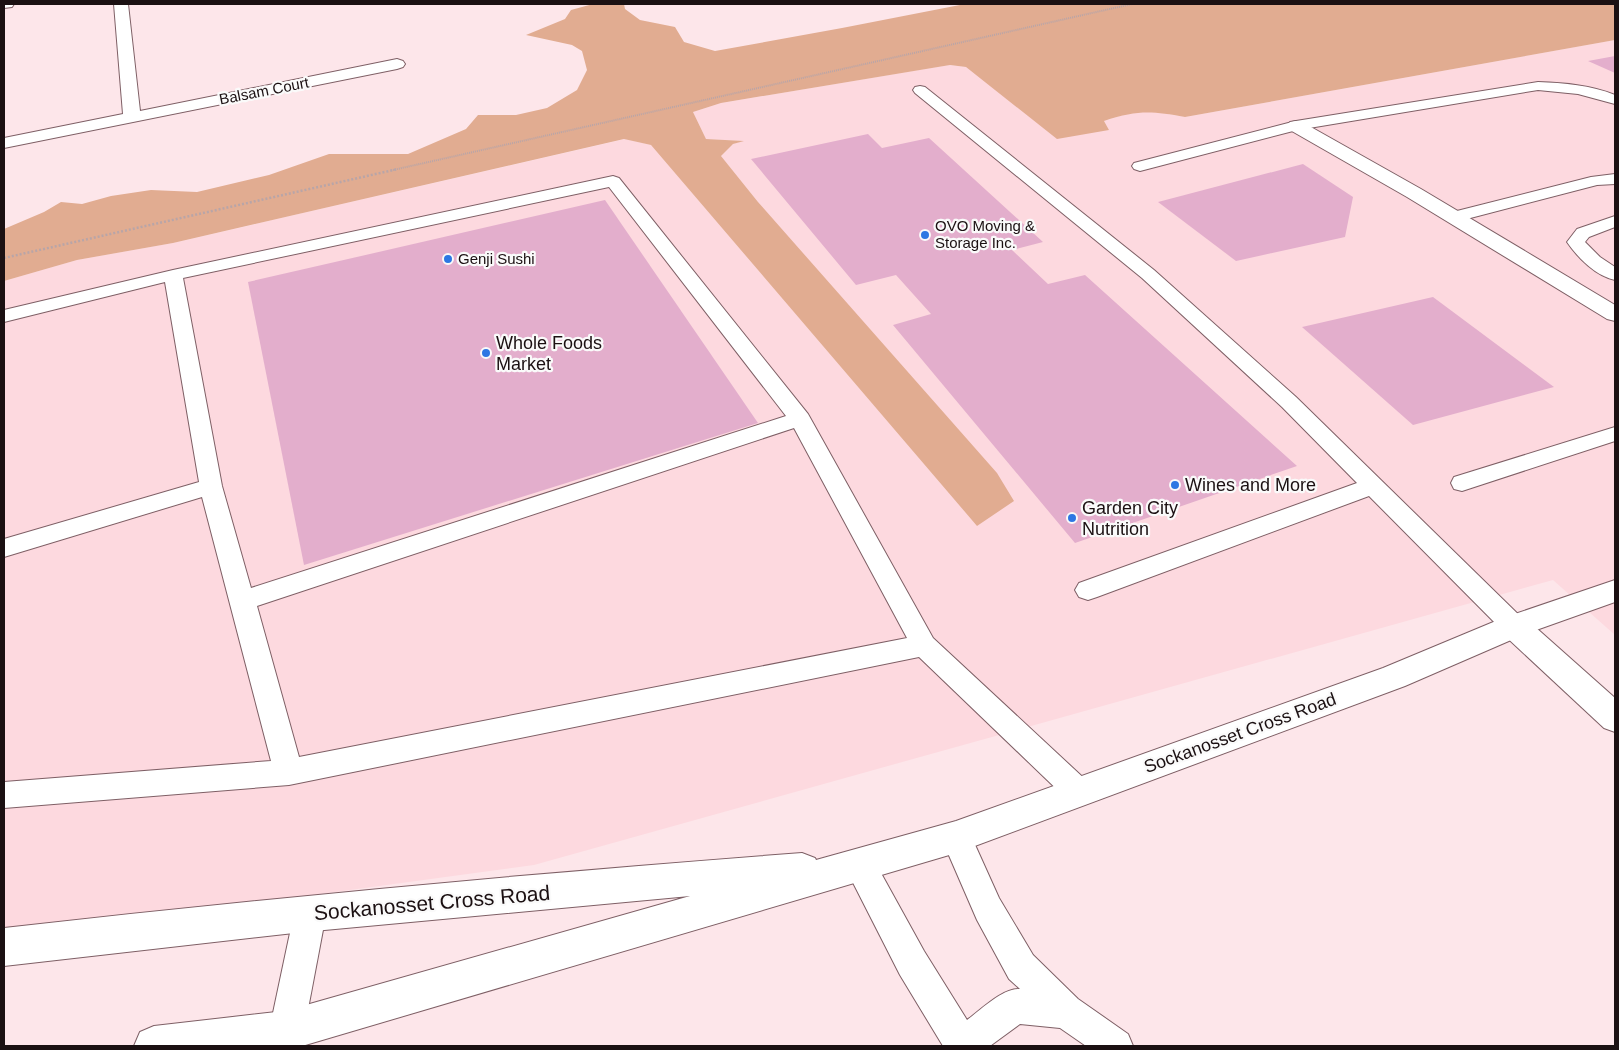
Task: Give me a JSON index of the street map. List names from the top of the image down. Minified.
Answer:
{"streets":{"street":["Balsam Court","Sockanosset Cross Road"]},"places":["OVO Moving & Storage Inc.","Genji Sushi","Whole Foods Market","Wines and More","Garden City Nutrition"]}
